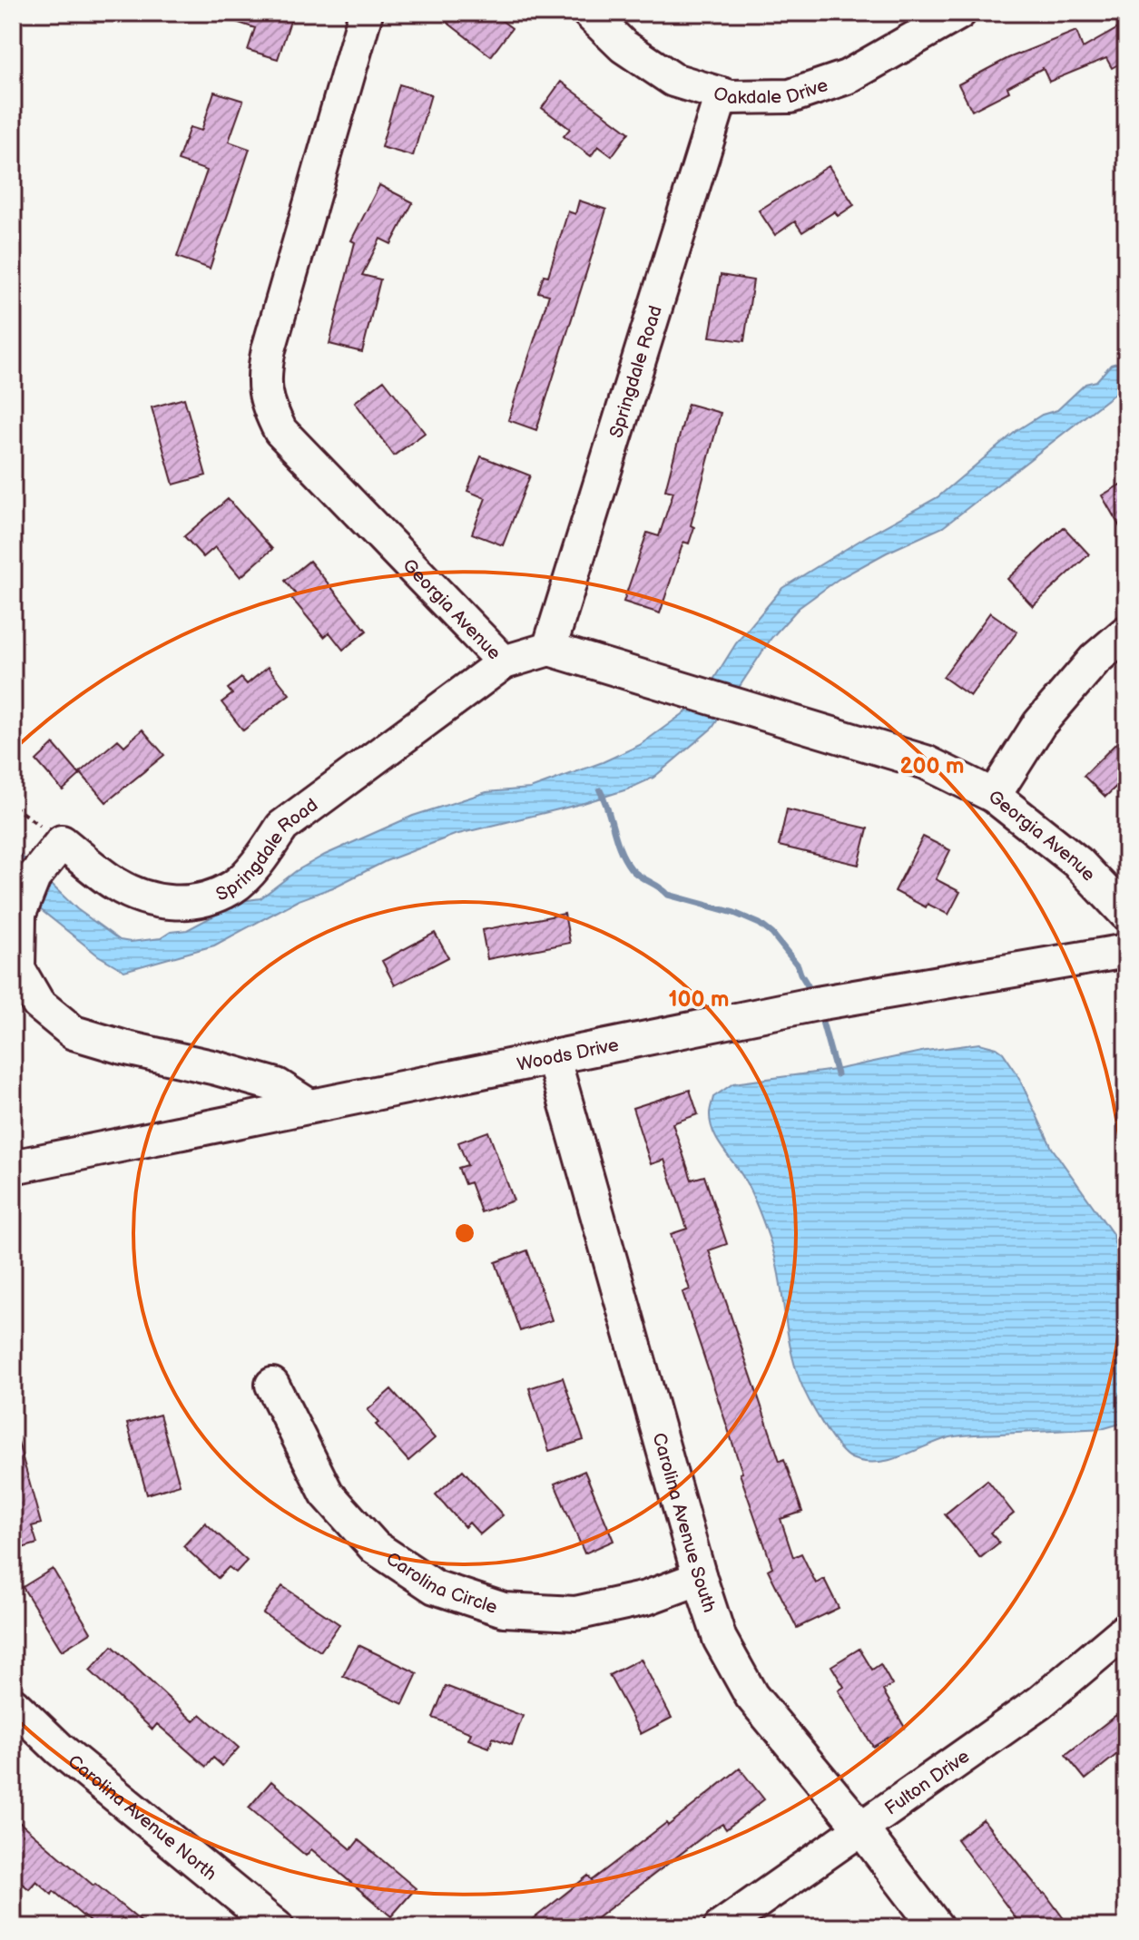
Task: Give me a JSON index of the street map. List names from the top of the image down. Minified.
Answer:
{"streets":{"street":["Oakdale Drive","Springdale Road","Georgia Avenue","Woods Drive","Carolina Avenue South","Carolina Circle","Fulton Drive","Carolina Avenue North"]},"crossings":[["Oakdale Drive","Springdale Road"],["Springdale Road","Georgia Avenue"],["Woods Drive","Carolina Avenue South"],["Carolina Avenue South","Carolina Circle"],["Carolina Avenue South","Fulton Drive"]],"rings":["200 m","100 m"]}
